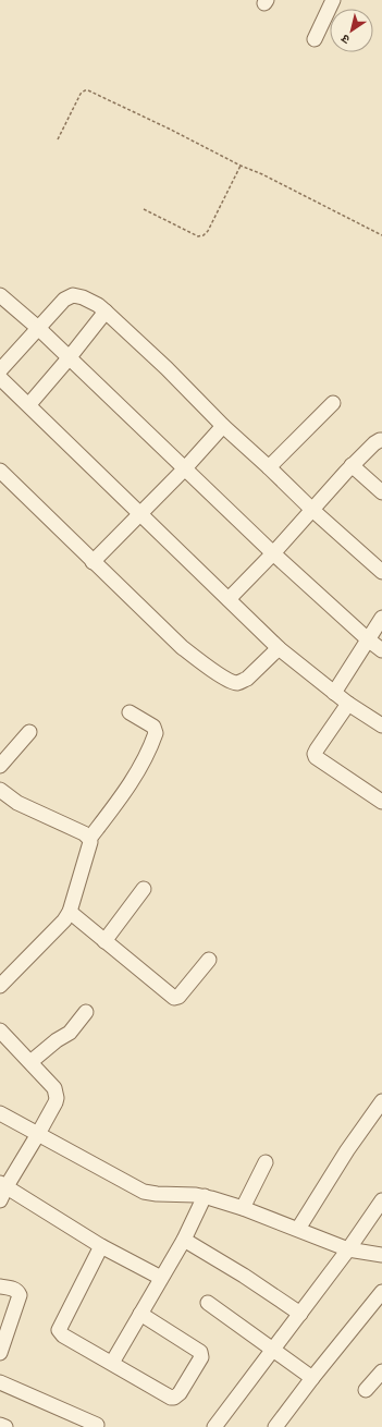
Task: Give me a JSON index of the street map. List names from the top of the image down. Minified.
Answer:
{"north":"bottom left"}
